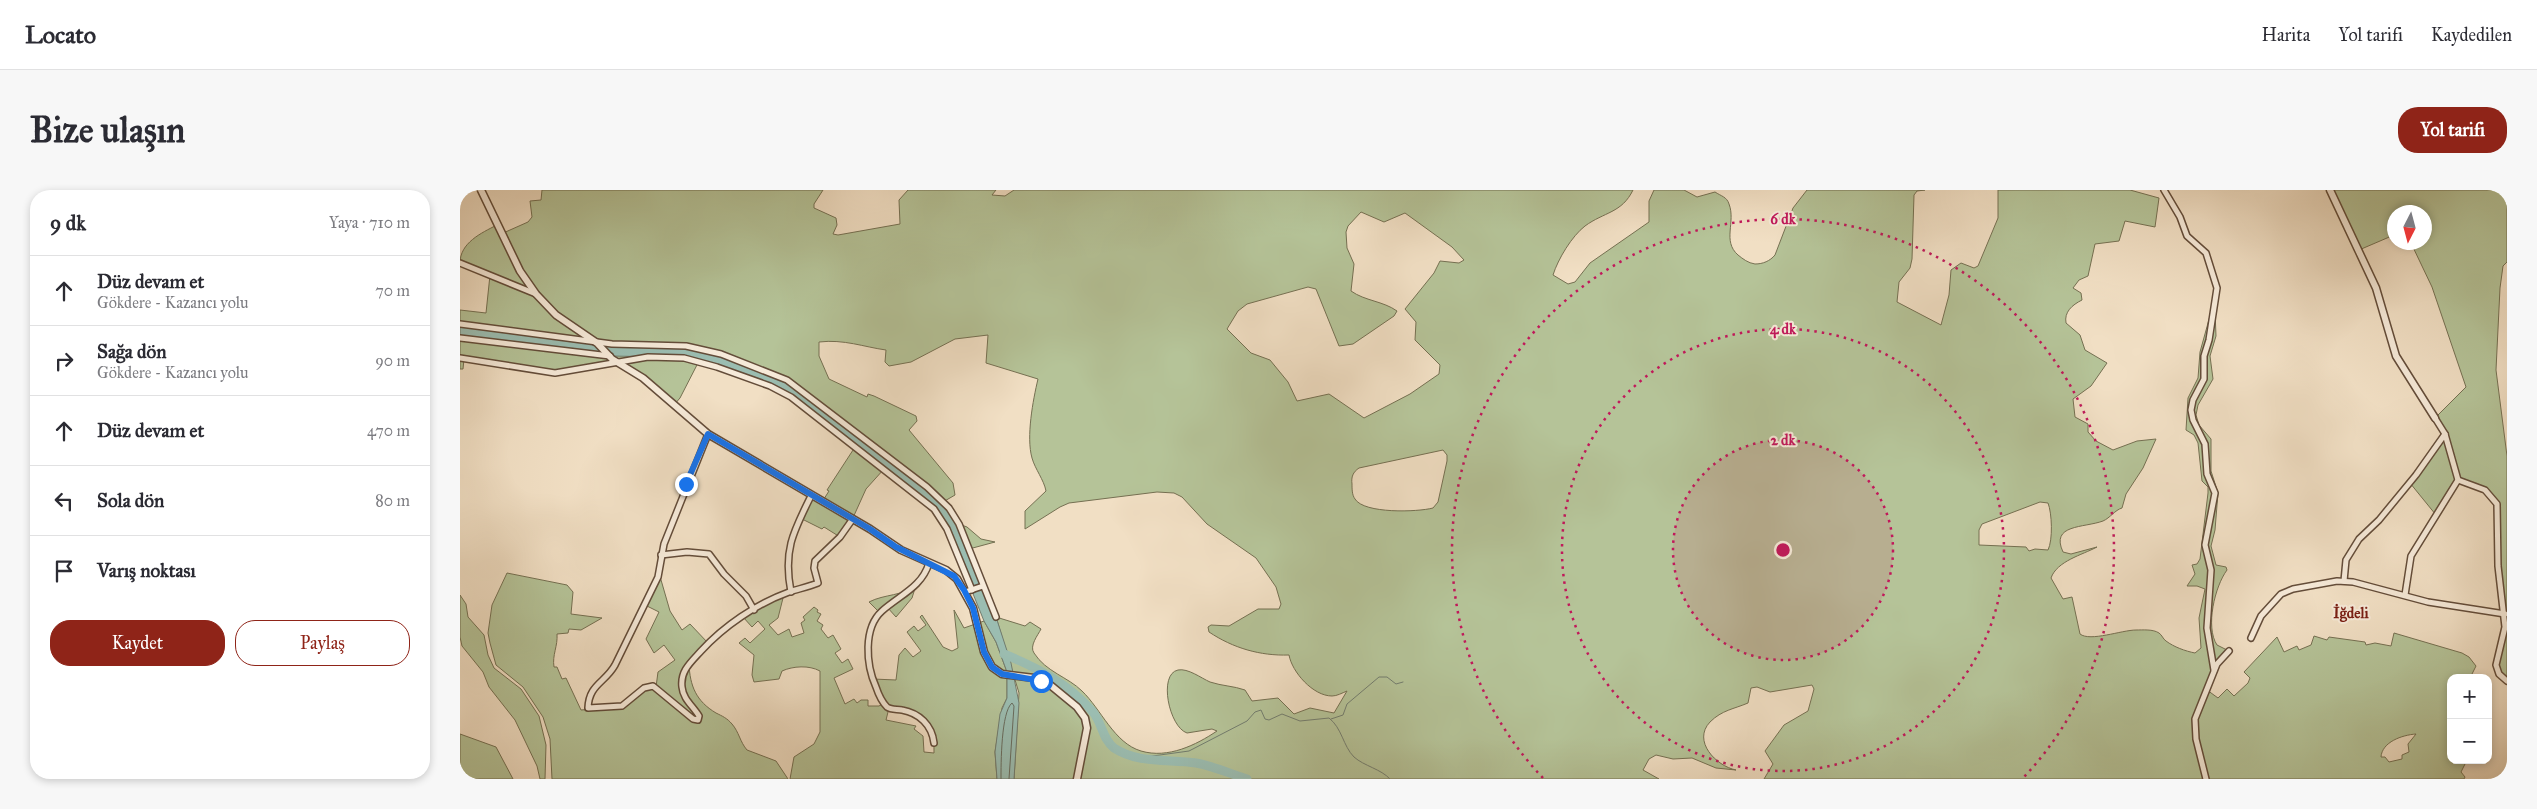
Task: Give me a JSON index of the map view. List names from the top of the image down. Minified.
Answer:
{"districts":["İğdeli"],"north":"bottom","page":{"header":"Locato","nav":["Harita","Yol tarifi","Kaydedilen"],"buttons":["Yol tarifi",["Kaydet","Paylaş"]],"title":"Bize ulaşın","heading":["9 dk","Yaya · 710 m"],"list":[["Düz devam et","Gökdere - Kazancı yolu","70 m"],["Sağa dön","Gökdere - Kazancı yolu","90 m"],["Düz devam et","470 m"],["Sola dön","80 m"],"Varış noktası"],"map_buttons":["+","−"]},"rings":["6 dk","4 dk","2 dk"]}
